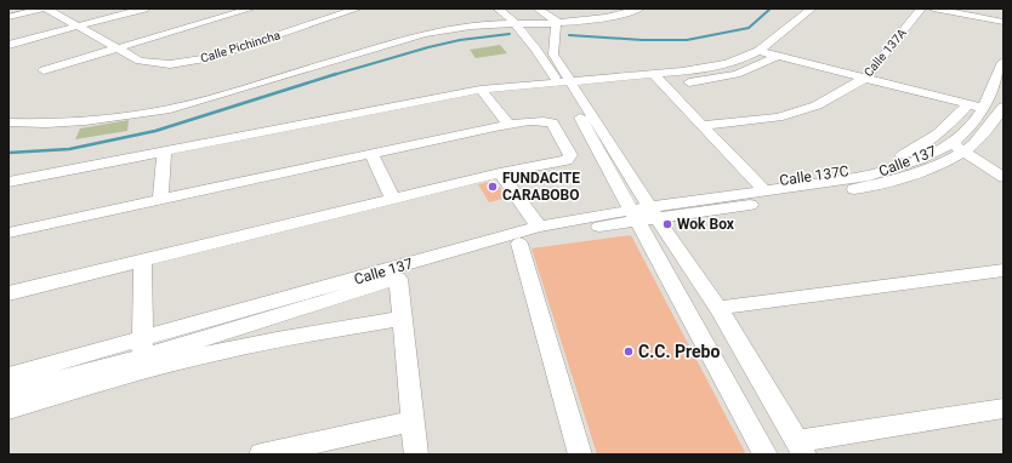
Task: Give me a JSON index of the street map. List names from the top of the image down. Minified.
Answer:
{"streets":{"street":["Calle Pichincha","Calle 137A","Calle 137","Calle 137C"]},"crossings":[["Calle 137","Calle 137C"]],"places":["FUNDACITE CARABOBO","Wok Box","C.C. Prebo"]}
